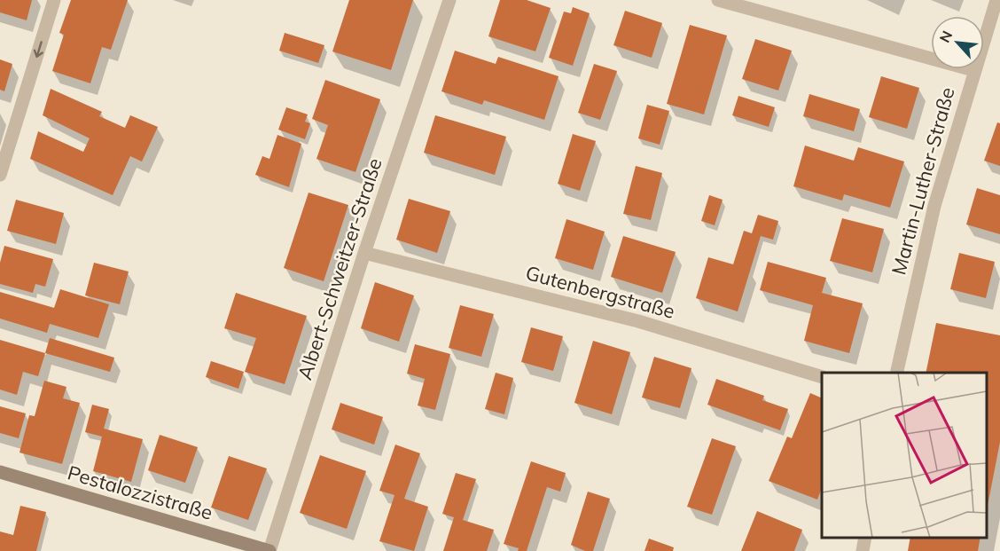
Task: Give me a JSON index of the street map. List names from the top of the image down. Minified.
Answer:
{"streets":{"main road":["Pestalozzistraße"],"street":["Martin-Luther-Straße","Albert-Schweitzer-Straße","Gutenbergstraße"]},"crossings":[["Albert-Schweitzer-Straße","Gutenbergstraße"],["Albert-Schweitzer-Straße","Pestalozzistraße"]],"north":"top left"}
